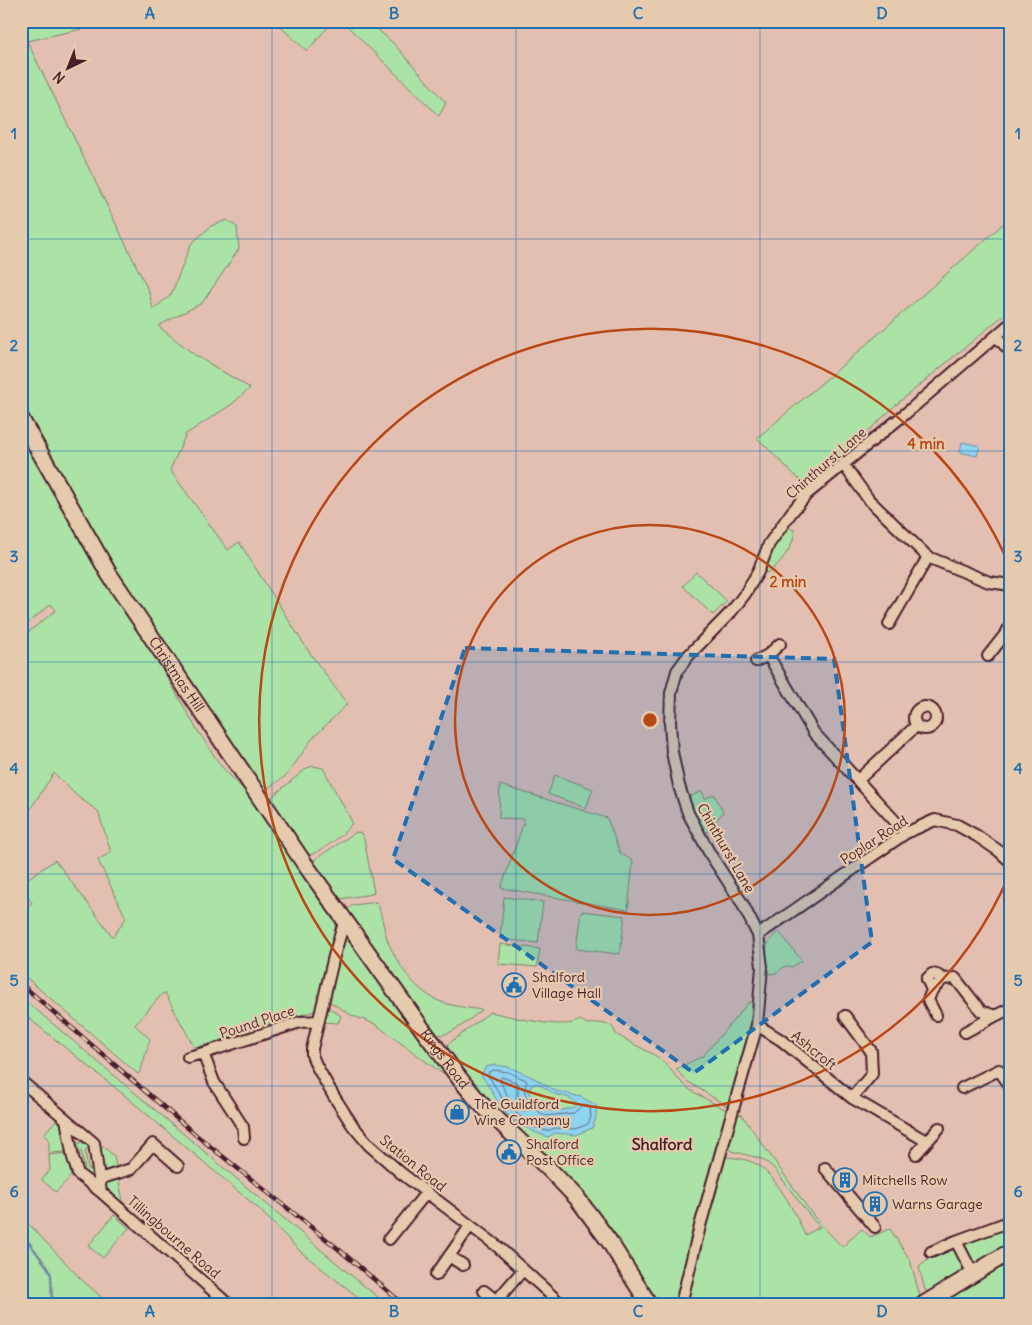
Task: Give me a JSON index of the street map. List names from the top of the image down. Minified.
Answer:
{"streets":{"main road":["Christmas Hill","Kings Road"],"street":["Chinthurst Lane","Poplar Road","Pound Place","Ashcroft","Station Road","Tillingbourne Road"]},"crossings":[["Chinthurst Lane","Poplar Road"],["Chinthurst Lane","Ashcroft"],["Christmas Hill","Kings Road"],["Christmas Hill","Station Road"],["Pound Place","Station Road"],["Kings Road","Station Road"]],"districts":["Shalford"],"places":{"public building":["Shalford Village Hall","Shalford Post Office"],"shop":["The Guildford Wine Company"],"building":["Mitchells Row","Warns Garage"]},"north":"bottom left","grid":{"columns":["A","B","C","D"],"rows":["1","2","3","4","5","6"]},"rings":["4 min","2 min"]}
